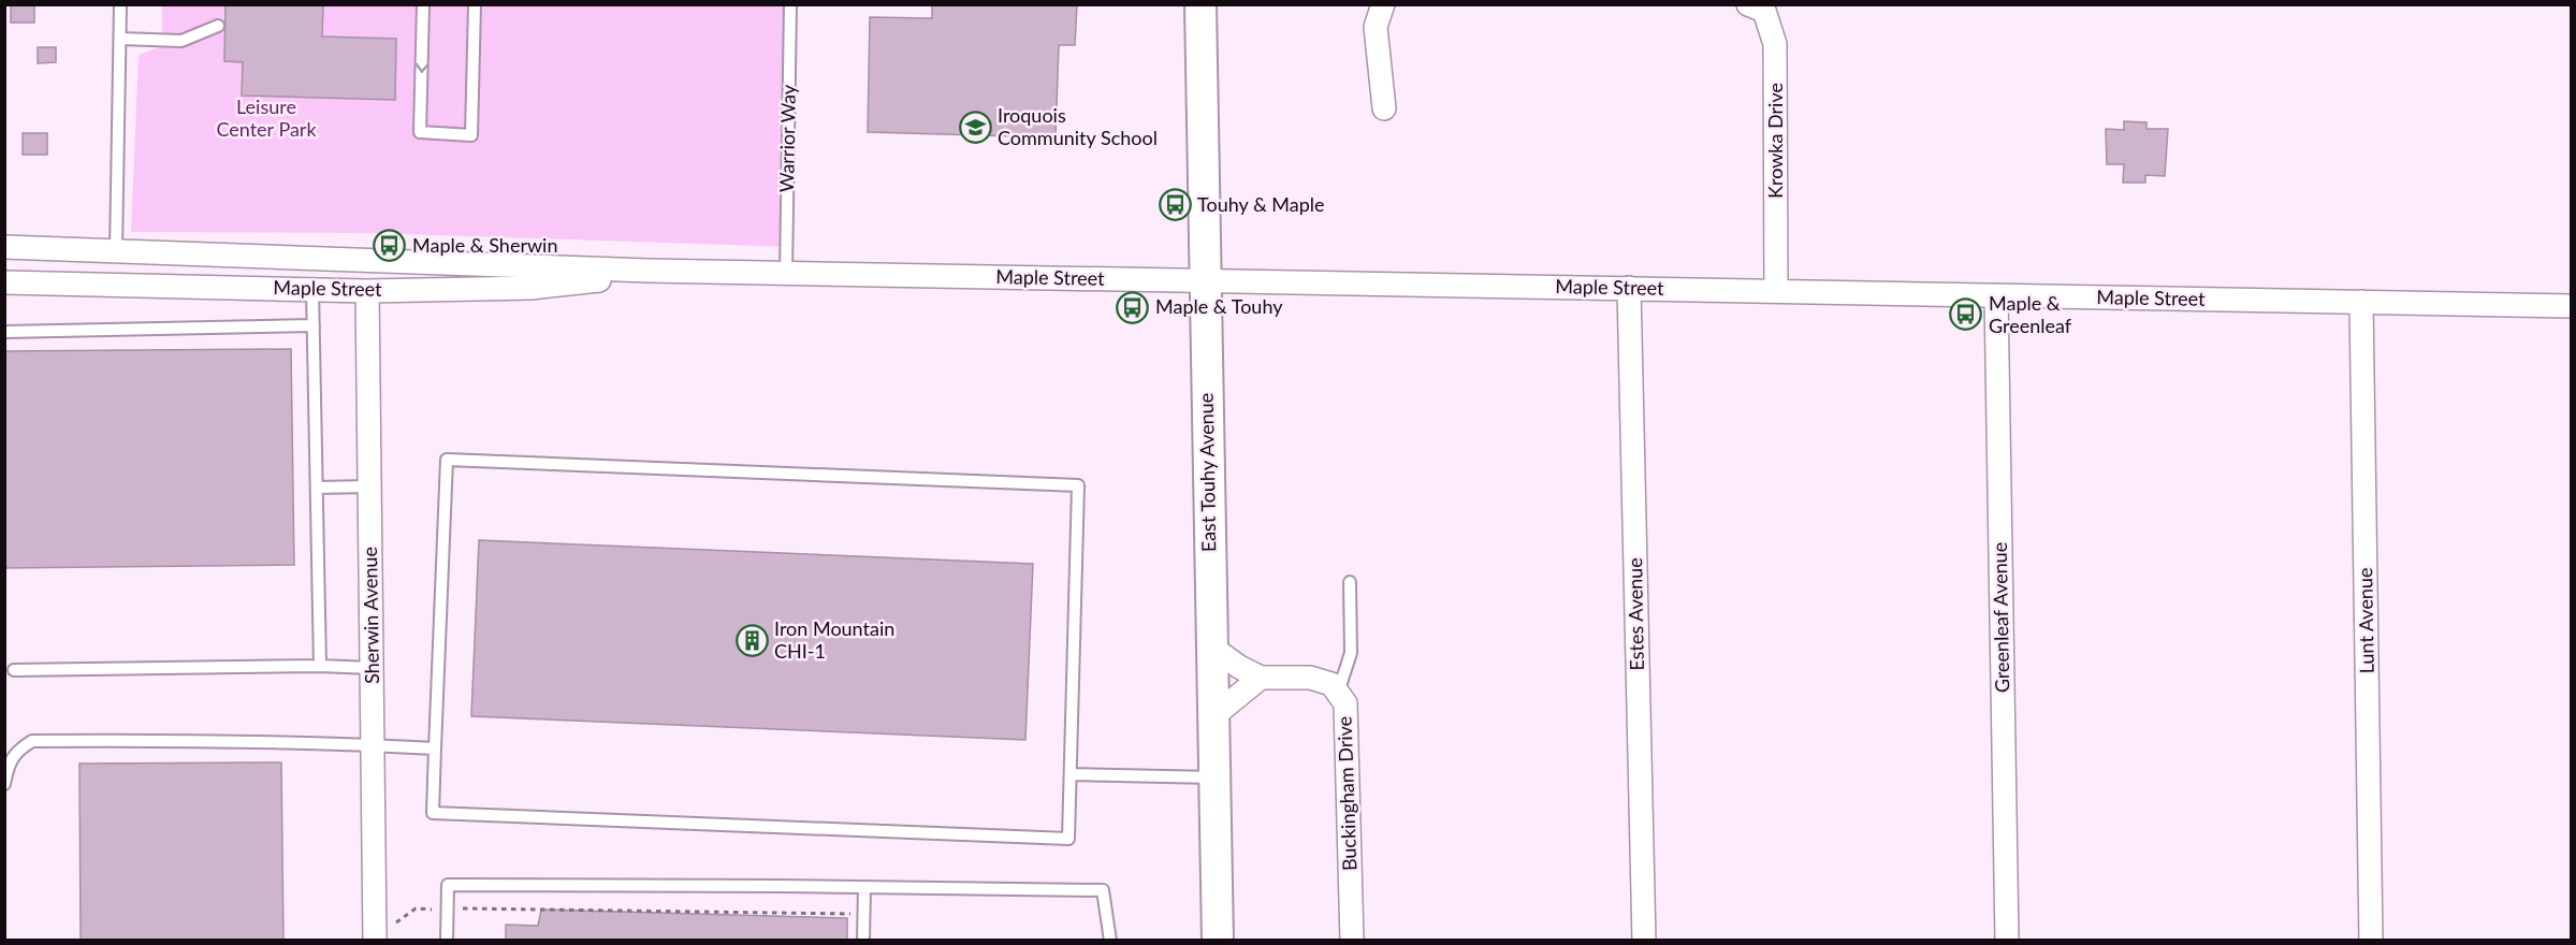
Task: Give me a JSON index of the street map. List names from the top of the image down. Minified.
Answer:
{"streets":{"main road":["East Touhy Avenue"],"street":["Krowka Drive","Maple Street","Estes Avenue","Sherwin Avenue","Greenleaf Avenue","Lunt Avenue","Buckingham Drive"],"lane":["Warrior Way"]},"crossings":[["Warrior Way","Maple Street"],["Krowka Drive","Maple Street"],["Maple Street","East Touhy Avenue"],["Maple Street","Estes Avenue"],["Maple Street","Sherwin Avenue"],["Maple Street","Greenleaf Avenue"],["Maple Street","Lunt Avenue"],["East Touhy Avenue","Buckingham Drive"]],"parks":["Leisure Center Park"],"places":{"school or university":["Iroquois Community School"],"bus stop":["Touhy & Maple","Maple & Sherwin","Maple & Touhy","Maple & Greenleaf"],"building":["Iron Mountain CHI-1"]}}
